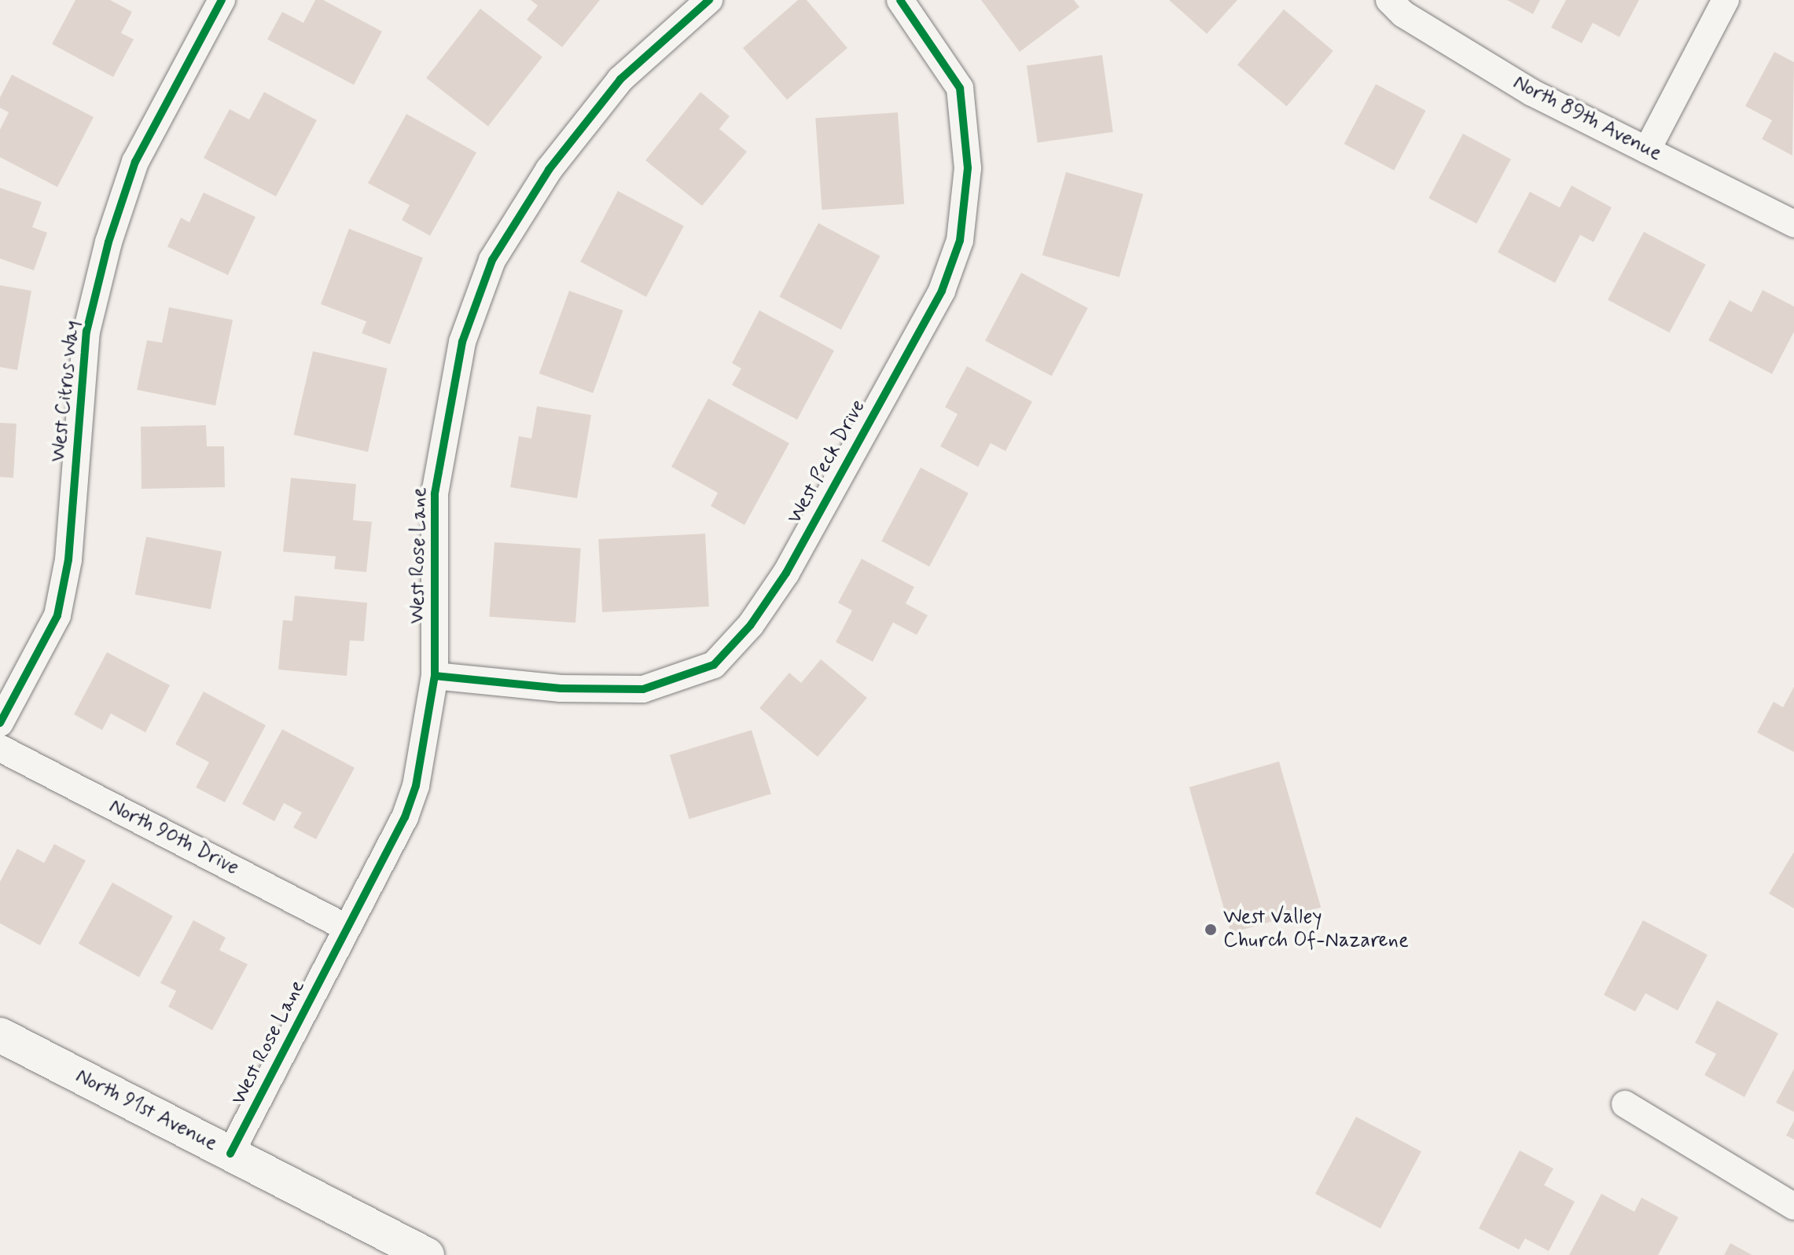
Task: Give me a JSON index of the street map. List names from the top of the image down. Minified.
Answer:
{"streets":{"main road":["North 91st Avenue"],"street":["North 89th Avenue","West Citrus Way","West Peck Drive","West Rose Lane","North 90th Drive"]},"crossings":[["West Peck Drive","West Rose Lane"],["West Rose Lane","North 90th Drive"],["West Rose Lane","North 91st Avenue"]],"places":["West Valley Church Of-Nazarene"]}
